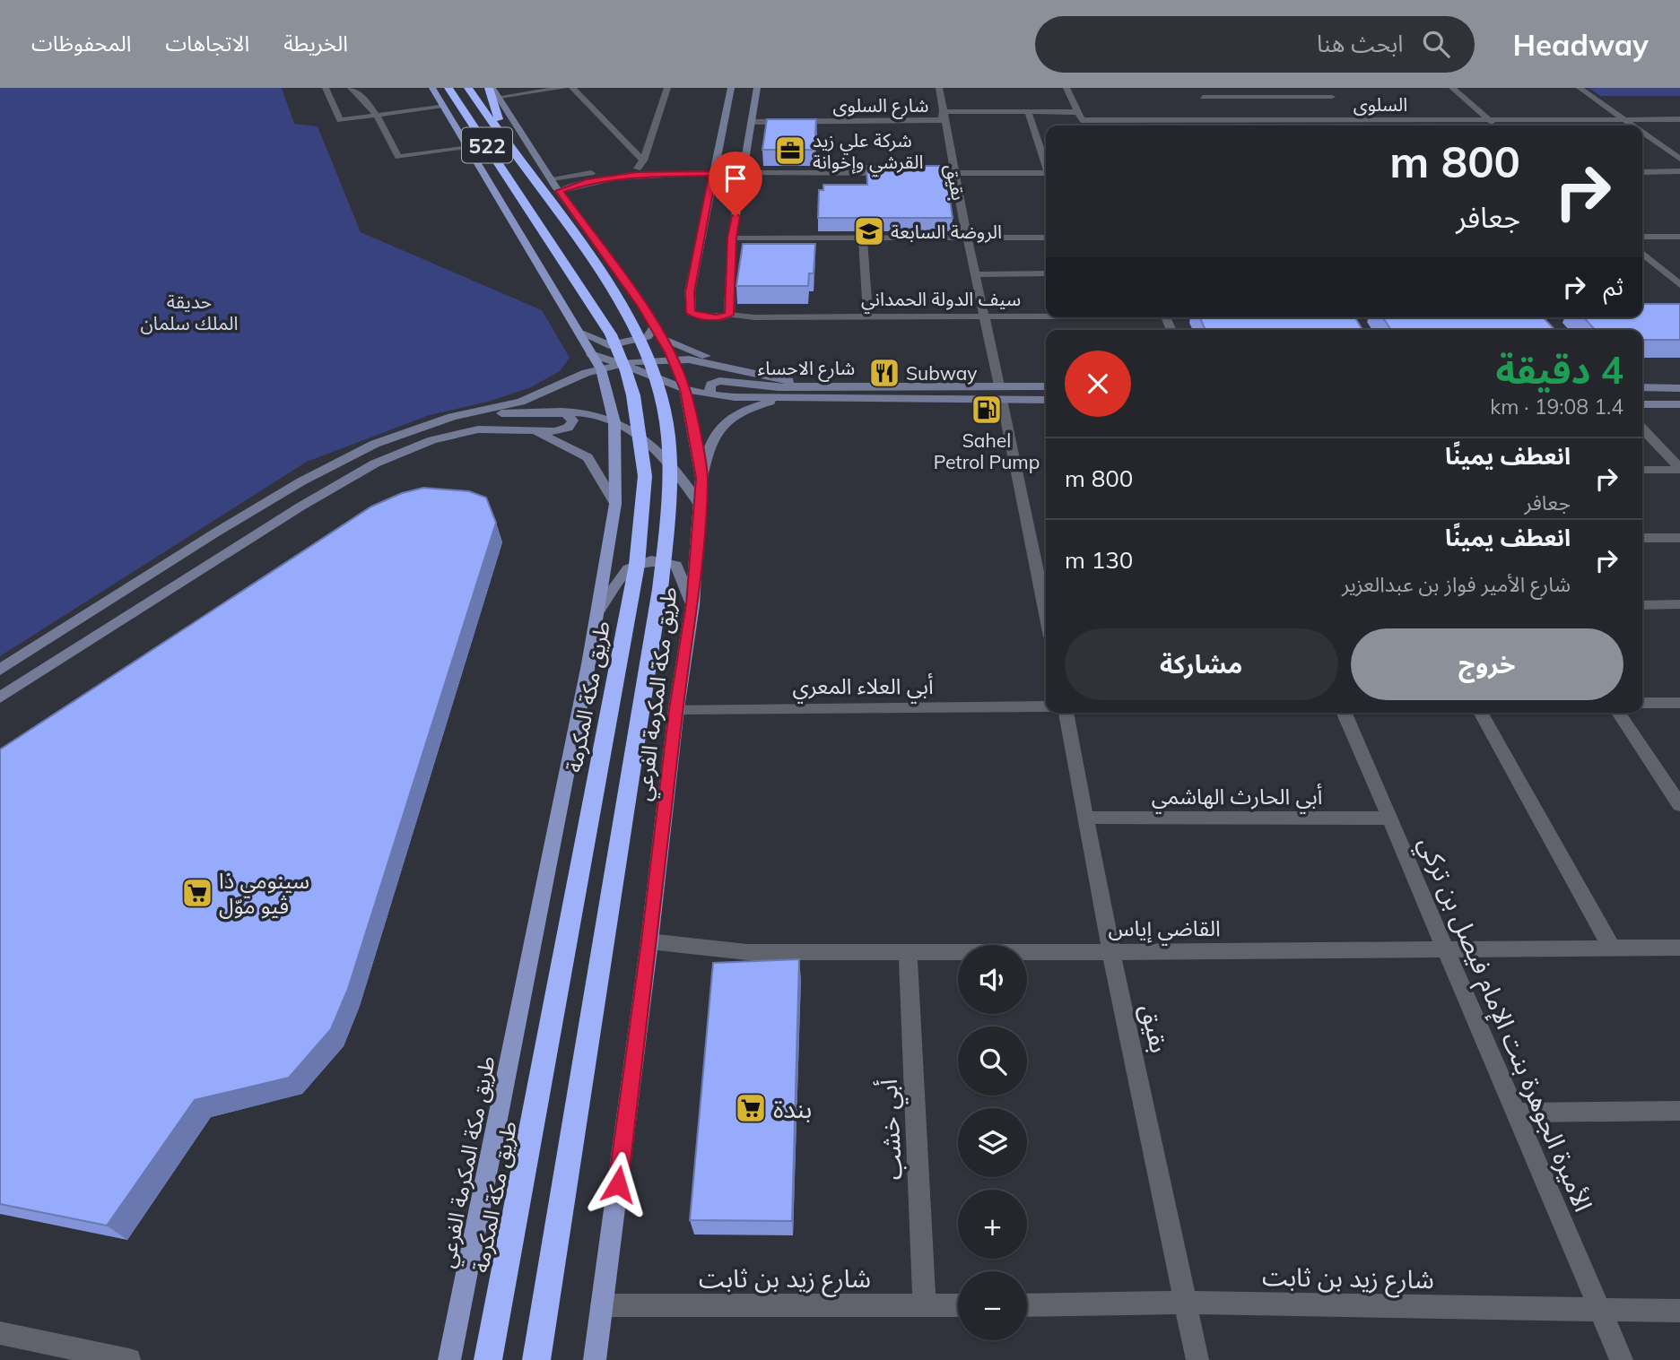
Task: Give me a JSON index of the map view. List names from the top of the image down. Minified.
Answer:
{"streets":{"highway":["522","طريق مكة المكرمة"],"main road":["شارع الاحساء","طريق مكة المكرمة الفرعي"],"street":["السلوى","شارع السلوى","بقيق","سيف الدولة الحمداني","أبي العلاء المعري","أبي الحارث الهاشمي","القاضي إياس","الأميرة الجوهرة بنت الإمام فيصل بن تركي","أبي خشب","شارع زيد بن ثابت"]},"crossings":[["السلوى","شارع السلوى"],["شارع السلوى","بقيق"],["522","طريق مكة المكرمة الفرعي"],["بقيق","سيف الدولة الحمداني"],["بقيق","شارع الاحساء"],["بقيق","أبي الحارث الهاشمي"],["بقيق","القاضي إياس"],["بقيق","شارع زيد بن ثابت"],["أبي العلاء المعري","طريق مكة المكرمة الفرعي"],["طريق مكة المكرمة الفرعي","القاضي إياس"],["طريق مكة المكرمة الفرعي","شارع زيد بن ثابت"],["أبي الحارث الهاشمي","الأميرة الجوهرة بنت الإمام فيصل بن تركي"],["القاضي إياس","الأميرة الجوهرة بنت الإمام فيصل بن تركي"],["القاضي إياس","أبي خشب"],["الأميرة الجوهرة بنت الإمام فيصل بن تركي","شارع زيد بن ثابت"],["أبي خشب","شارع زيد بن ثابت"]],"parks":["حديقة الملك سلمان"],"places":{"office":["شركة علي زيد القرشي وإخوانة"],"school or university":["الروضة السابعة"],"restaurant":["Subway"],"fuel station":["Sahel Petrol Pump"],"supermarket":["سينومي ذا ڤيو موّل","بندة"]},"page":{"header":"Headway","search":"ابحث هنا","nav":["الخريطة","الاتجاهات","المحفوظات"],"turn":["800 m","جعافر"],"then":"ثم","heading":["4 دقيقة","1.4 km · 19:08"],"list":[{"name":"انعطف يمينًا","note":"جعافر","value":"800 m"},{"name":"انعطف يمينًا","note":"شارع الأمير فواز بن عبدالعزير","value":"130 m"}],"buttons":["خروج","مشاركة"],"map_buttons":["+","−"]}}
